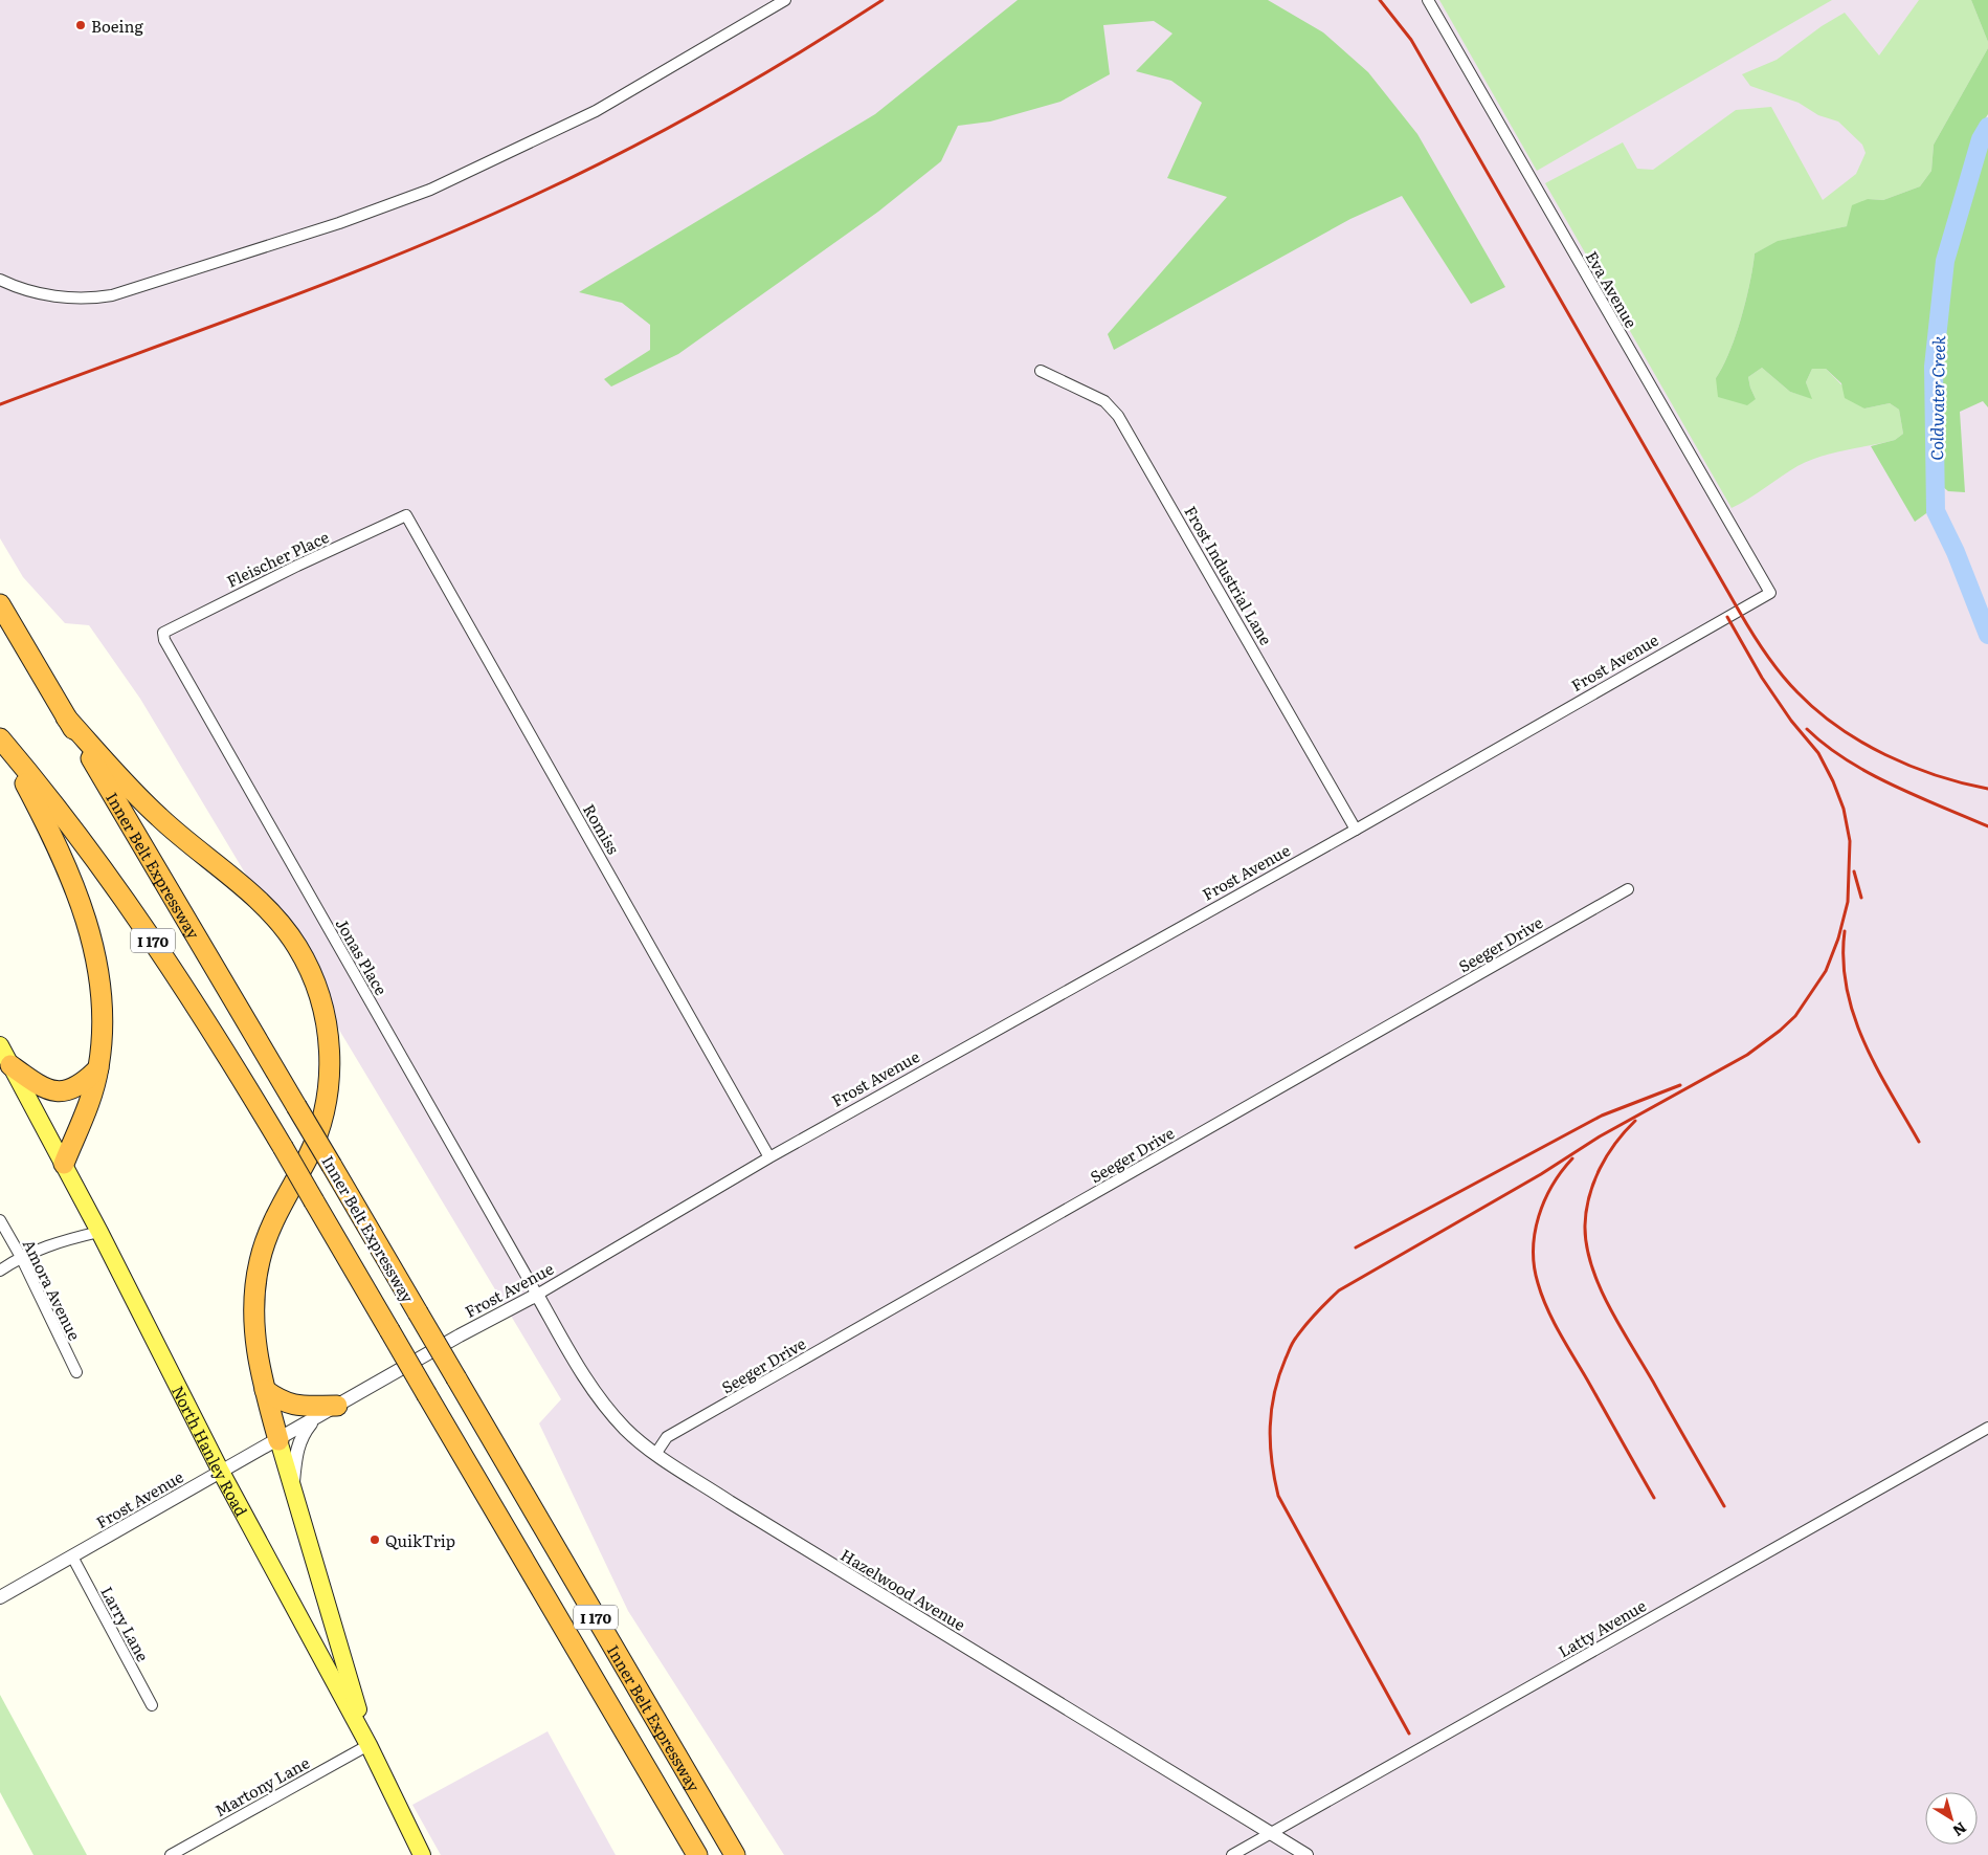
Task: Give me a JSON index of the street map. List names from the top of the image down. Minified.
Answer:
{"streets":{"highway":["Inner Belt Expressway","I 170"],"main road":["North Hanley Road"],"street":["Eva Avenue","Fleischer Place","Frost Industrial Lane","Frost Avenue","Romiss","Seeger Drive","Jonas Place","Amora Avenue","Hazelwood Avenue","Larry Lane","Latty Avenue","Martony Lane"]},"crossings":[["Eva Avenue","Frost Avenue"],["Fleischer Place","Romiss"],["Fleischer Place","Jonas Place"],["Frost Industrial Lane","Frost Avenue"],["Frost Avenue","Romiss"],["Frost Avenue","Jonas Place"],["Frost Avenue","North Hanley Road"],["Frost Avenue","Hazelwood Avenue"],["Frost Avenue","Larry Lane"],["Seeger Drive","Hazelwood Avenue"],["Jonas Place","Hazelwood Avenue"],["North Hanley Road","Martony Lane"],["Hazelwood Avenue","Latty Avenue"]],"water":["Coldwater Creek"],"places":["Boeing","QuikTrip"],"north":"bottom right"}
